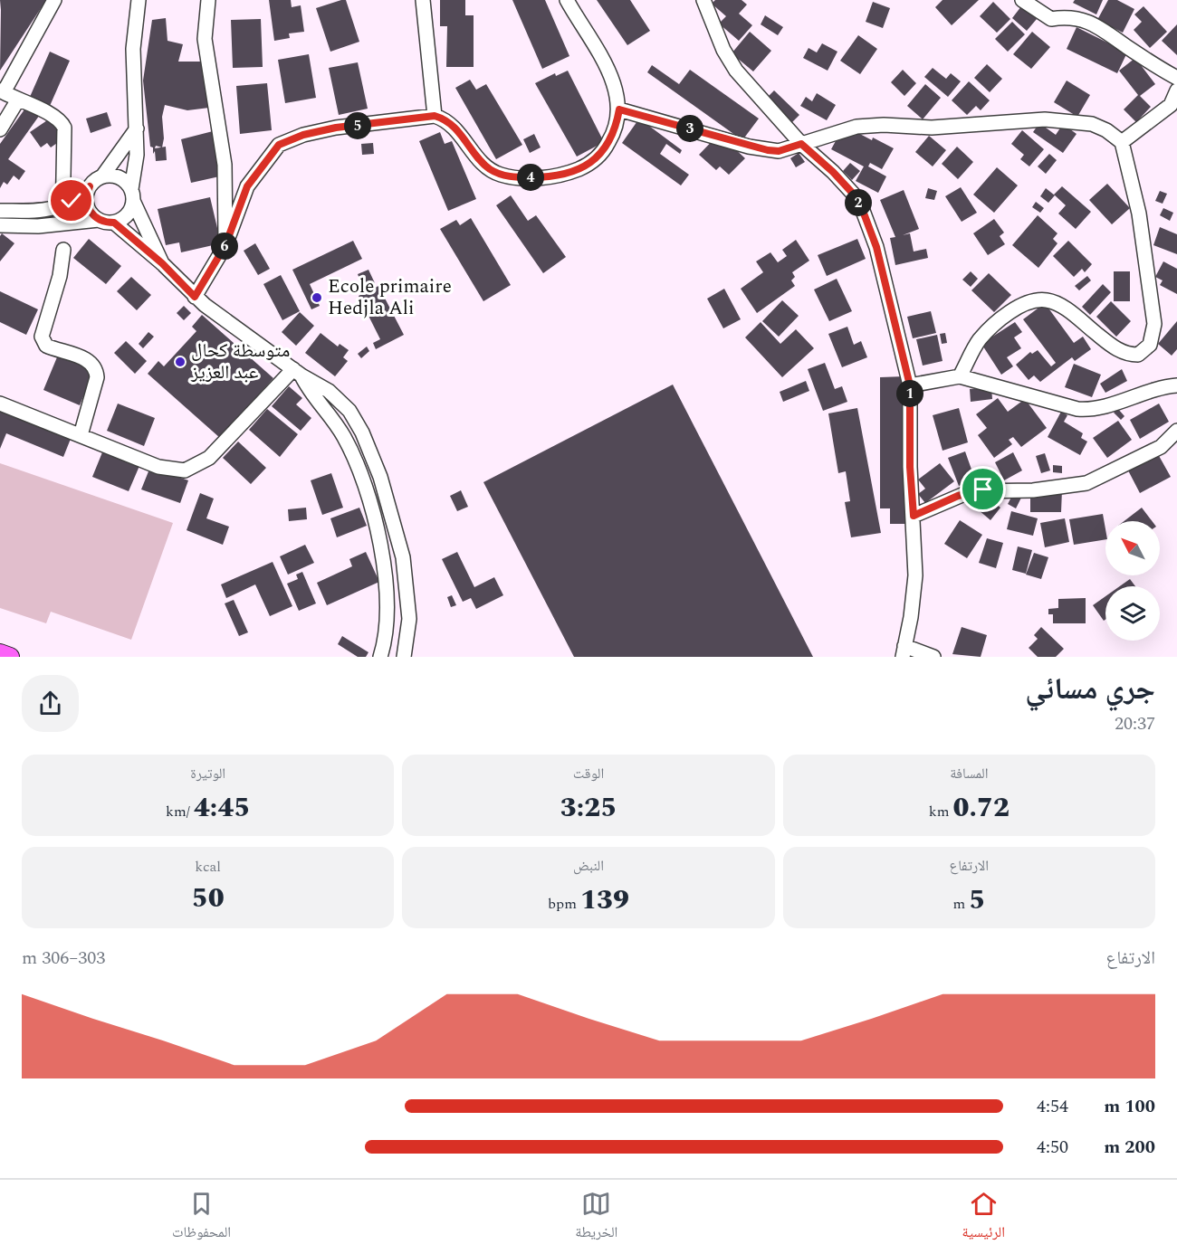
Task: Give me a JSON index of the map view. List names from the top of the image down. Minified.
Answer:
{"places":["Ecole primaire Hedjla Ali","متوسطة كحال عبد العزيز"],"north":"top left","page":{"pins":["5","3","4","2","6","1"],"heading":["جري مسائي","20:37"],"stats":[["المسافة","0.72 km"],["الوقت","3:25"],["الوتيرة","4:45 /km"],["الارتفاع","5 m"],["النبض","139 bpm"],["kcal","50"]],"chart":["الارتفاع","303–306 m"],"list":[{"name":"100 m","note":"4:54"},{"name":"200 m","note":"4:50"}],"tabs":["الرئيسية","الخريطة","المحفوظات"]}}
